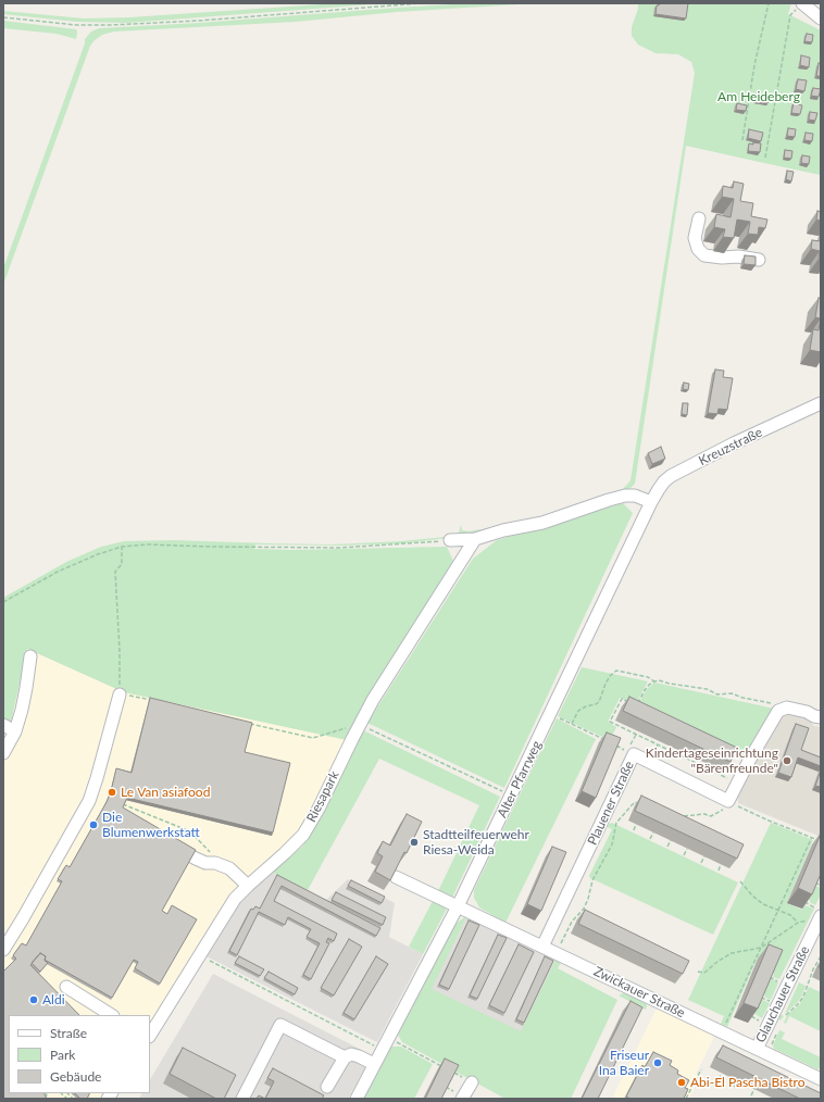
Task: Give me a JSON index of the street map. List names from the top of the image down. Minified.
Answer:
{"streets":{"street":["Kreuzstraße","Alter Pfarrweg","Riesapark","Plauener Straße","Zwickauer Straße","Glauchauer Straße"]},"crossings":[["Kreuzstraße","Alter Pfarrweg"],["Alter Pfarrweg","Zwickauer Straße"],["Plauener Straße","Zwickauer Straße"],["Zwickauer Straße","Glauchauer Straße"]],"parks":["Am Heideberg"],"places":["Kindertageseinrichtung \"Bärenfreunde\"","Le Van asiafood","Die Blumenwerkstatt","Stadtteilfeuerwehr Riesa-Weida","Aldi","Friseur Ina Baier","Abi-El Pascha Bistro"],"legend":["Straße","Park","Gebäude"]}
